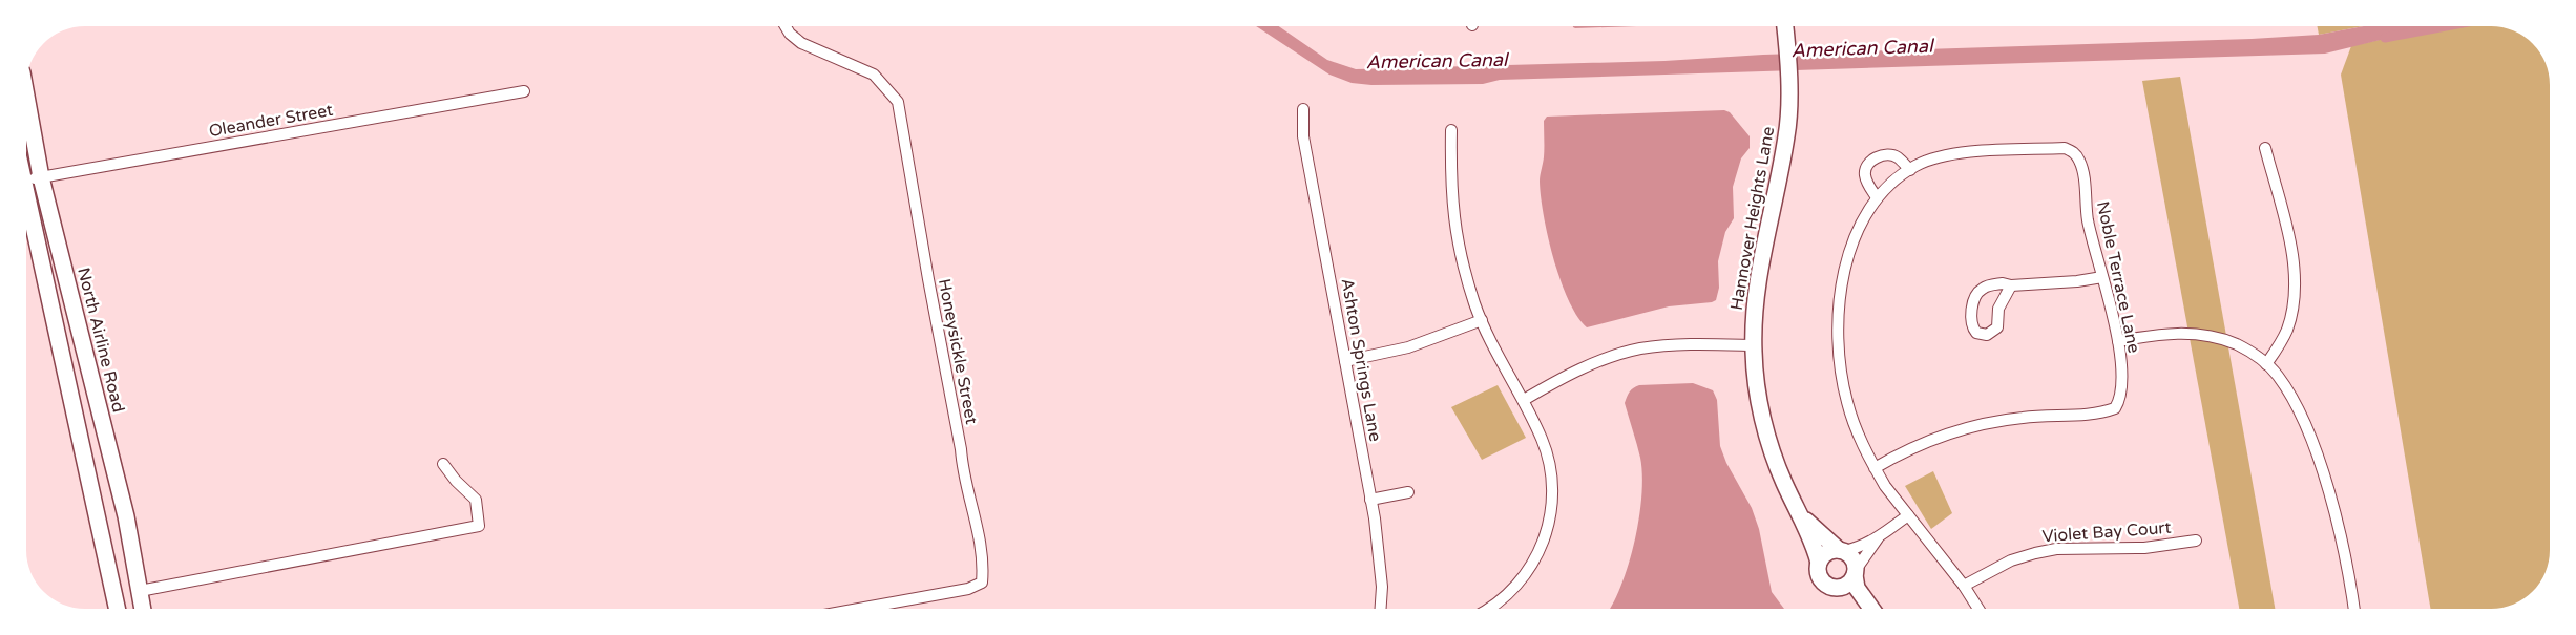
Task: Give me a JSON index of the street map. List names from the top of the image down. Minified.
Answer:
{"streets":{"main road":["Hannover Heights Lane","North Airline Road"],"street":["Oleander Street","Noble Terrace Lane","Honeysickle Street","Ashton Springs Lane","Violet Bay Court"]},"crossings":[["Oleander Street","North Airline Road"]],"water":["American Canal"]}
